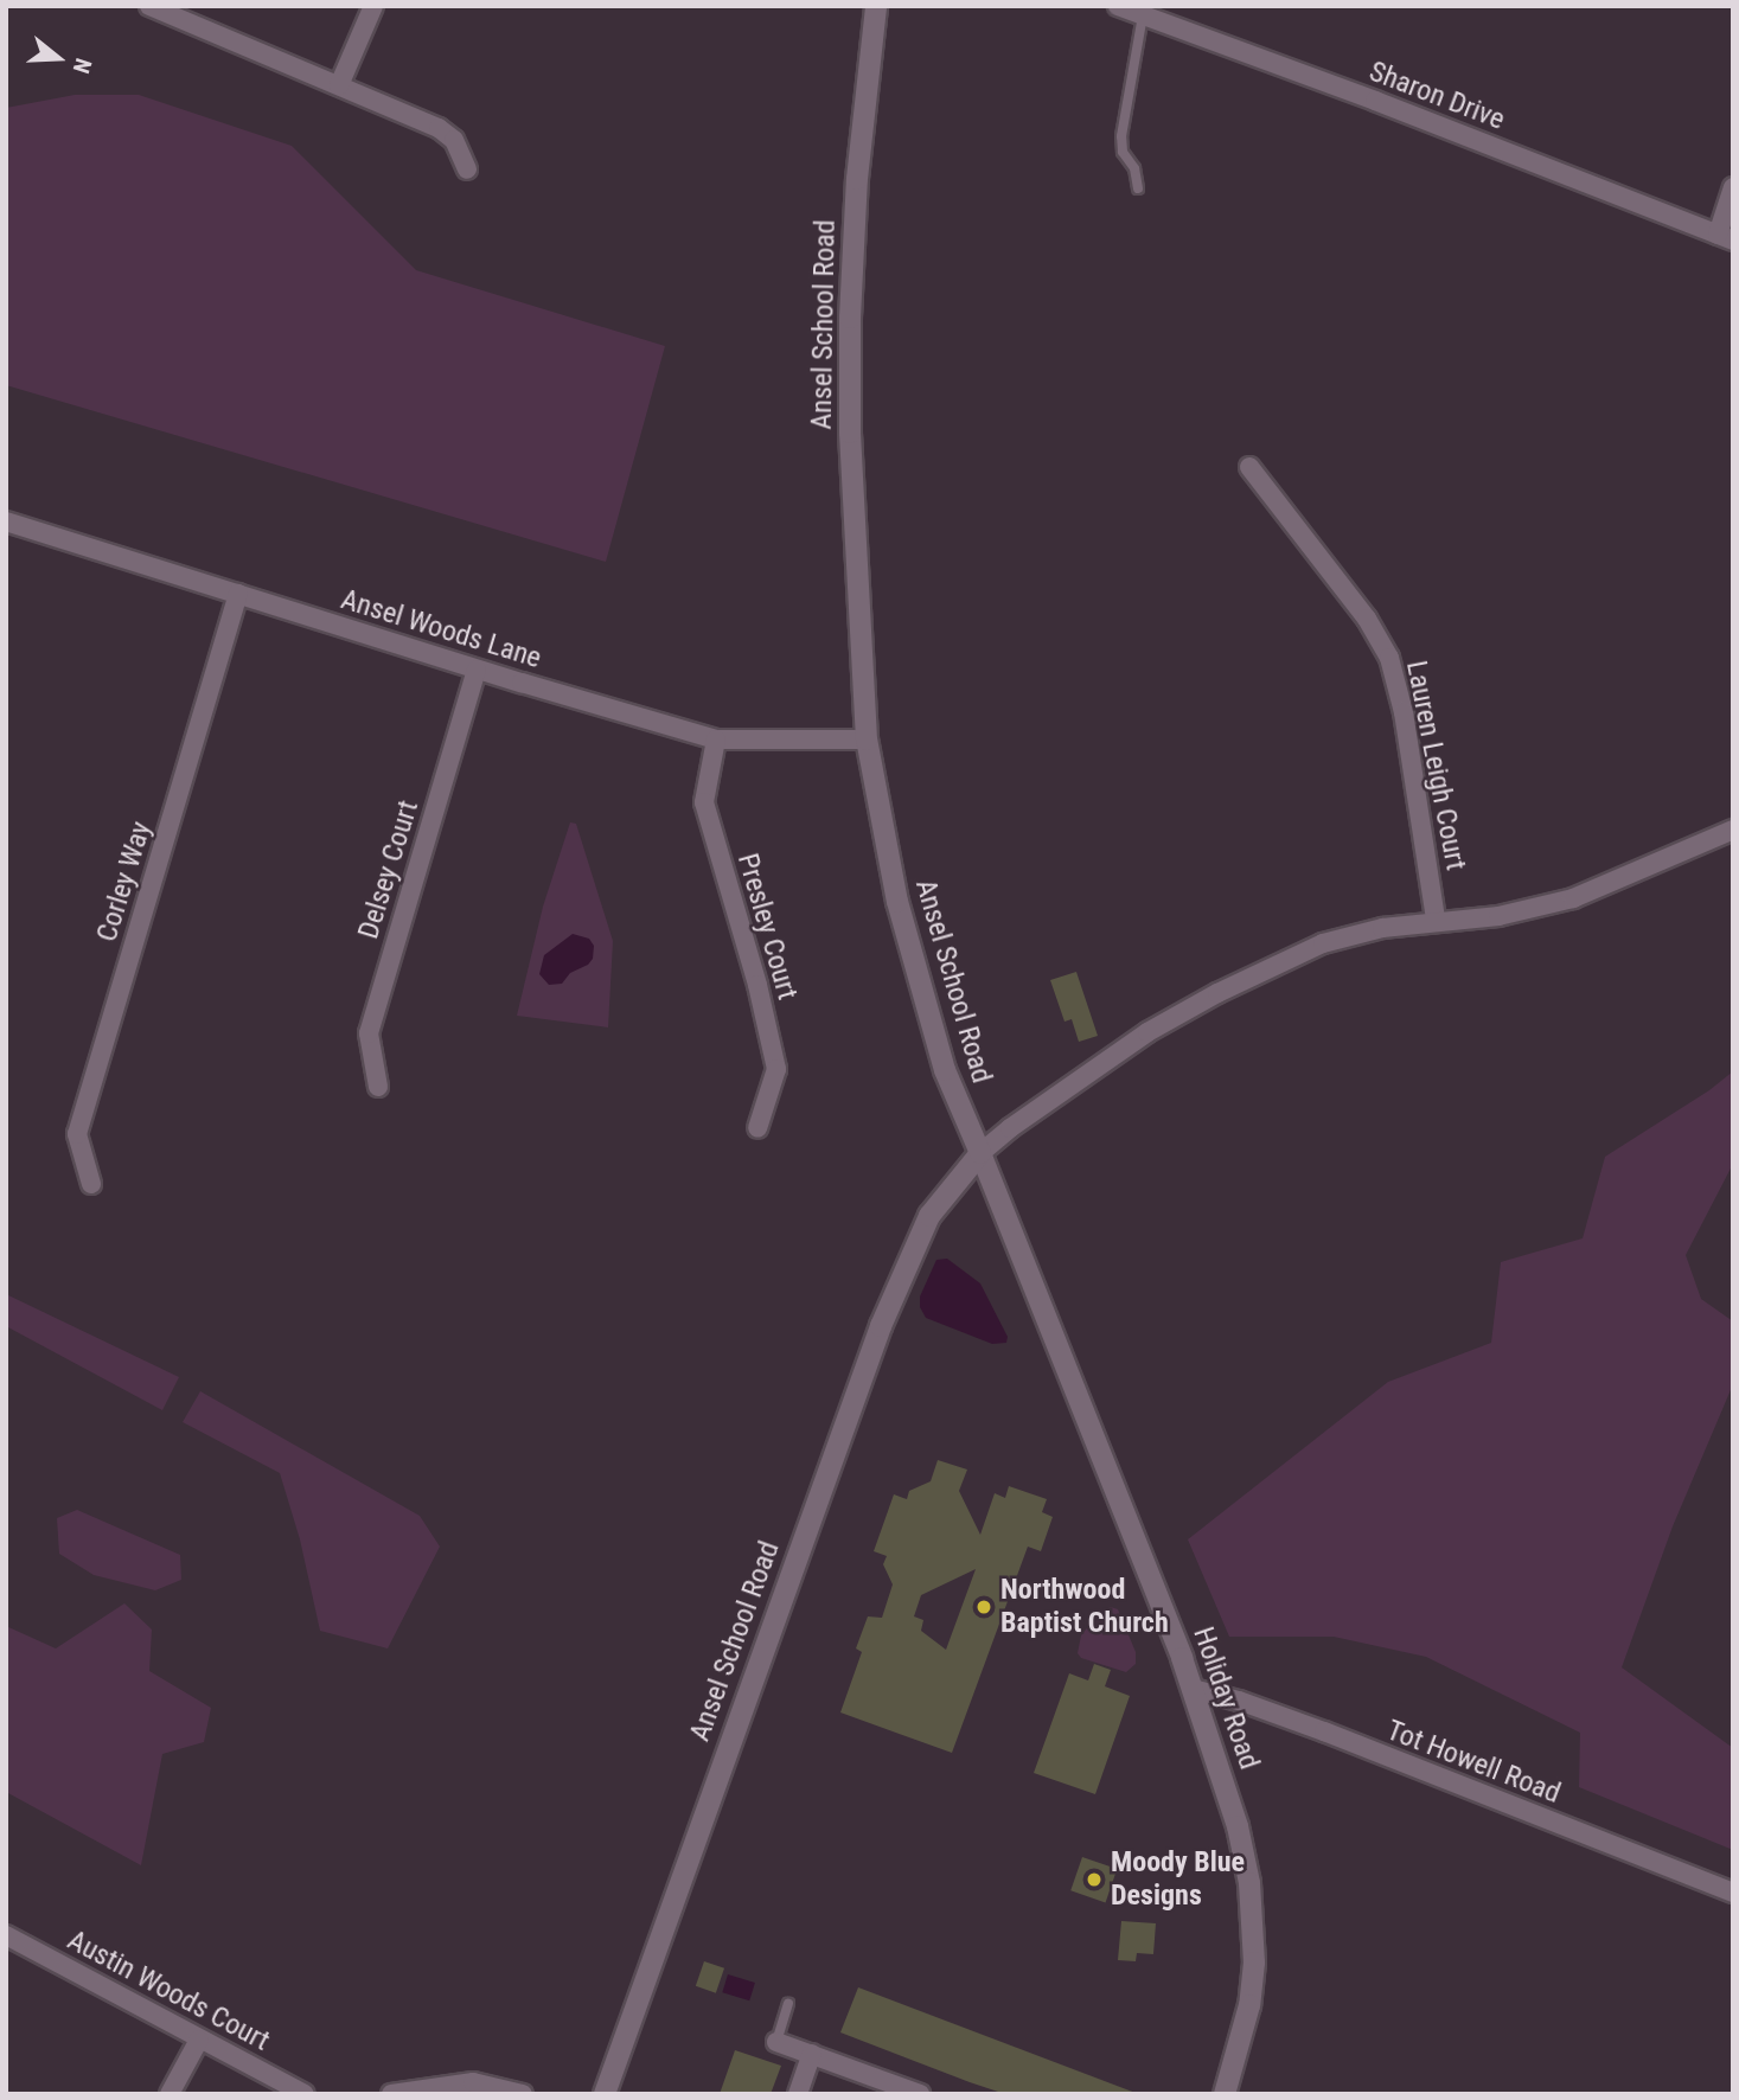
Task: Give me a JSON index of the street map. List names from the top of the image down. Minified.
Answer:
{"streets":{"street":["Sharon Drive","Ansel School Road","Ansel Woods Lane","Lauren Leigh Court","Delsey Court","Corley Way","Presley Court","Holiday Road","Tot Howell Road","Austin Woods Court"]},"crossings":[["Ansel School Road","Ansel Woods Lane"],["Ansel School Road","Holiday Road"],["Ansel Woods Lane","Delsey Court"],["Ansel Woods Lane","Corley Way"],["Ansel Woods Lane","Presley Court"],["Holiday Road","Tot Howell Road"]],"places":["Northwood Baptist Church","Moody Blue Designs"],"north":"right"}
